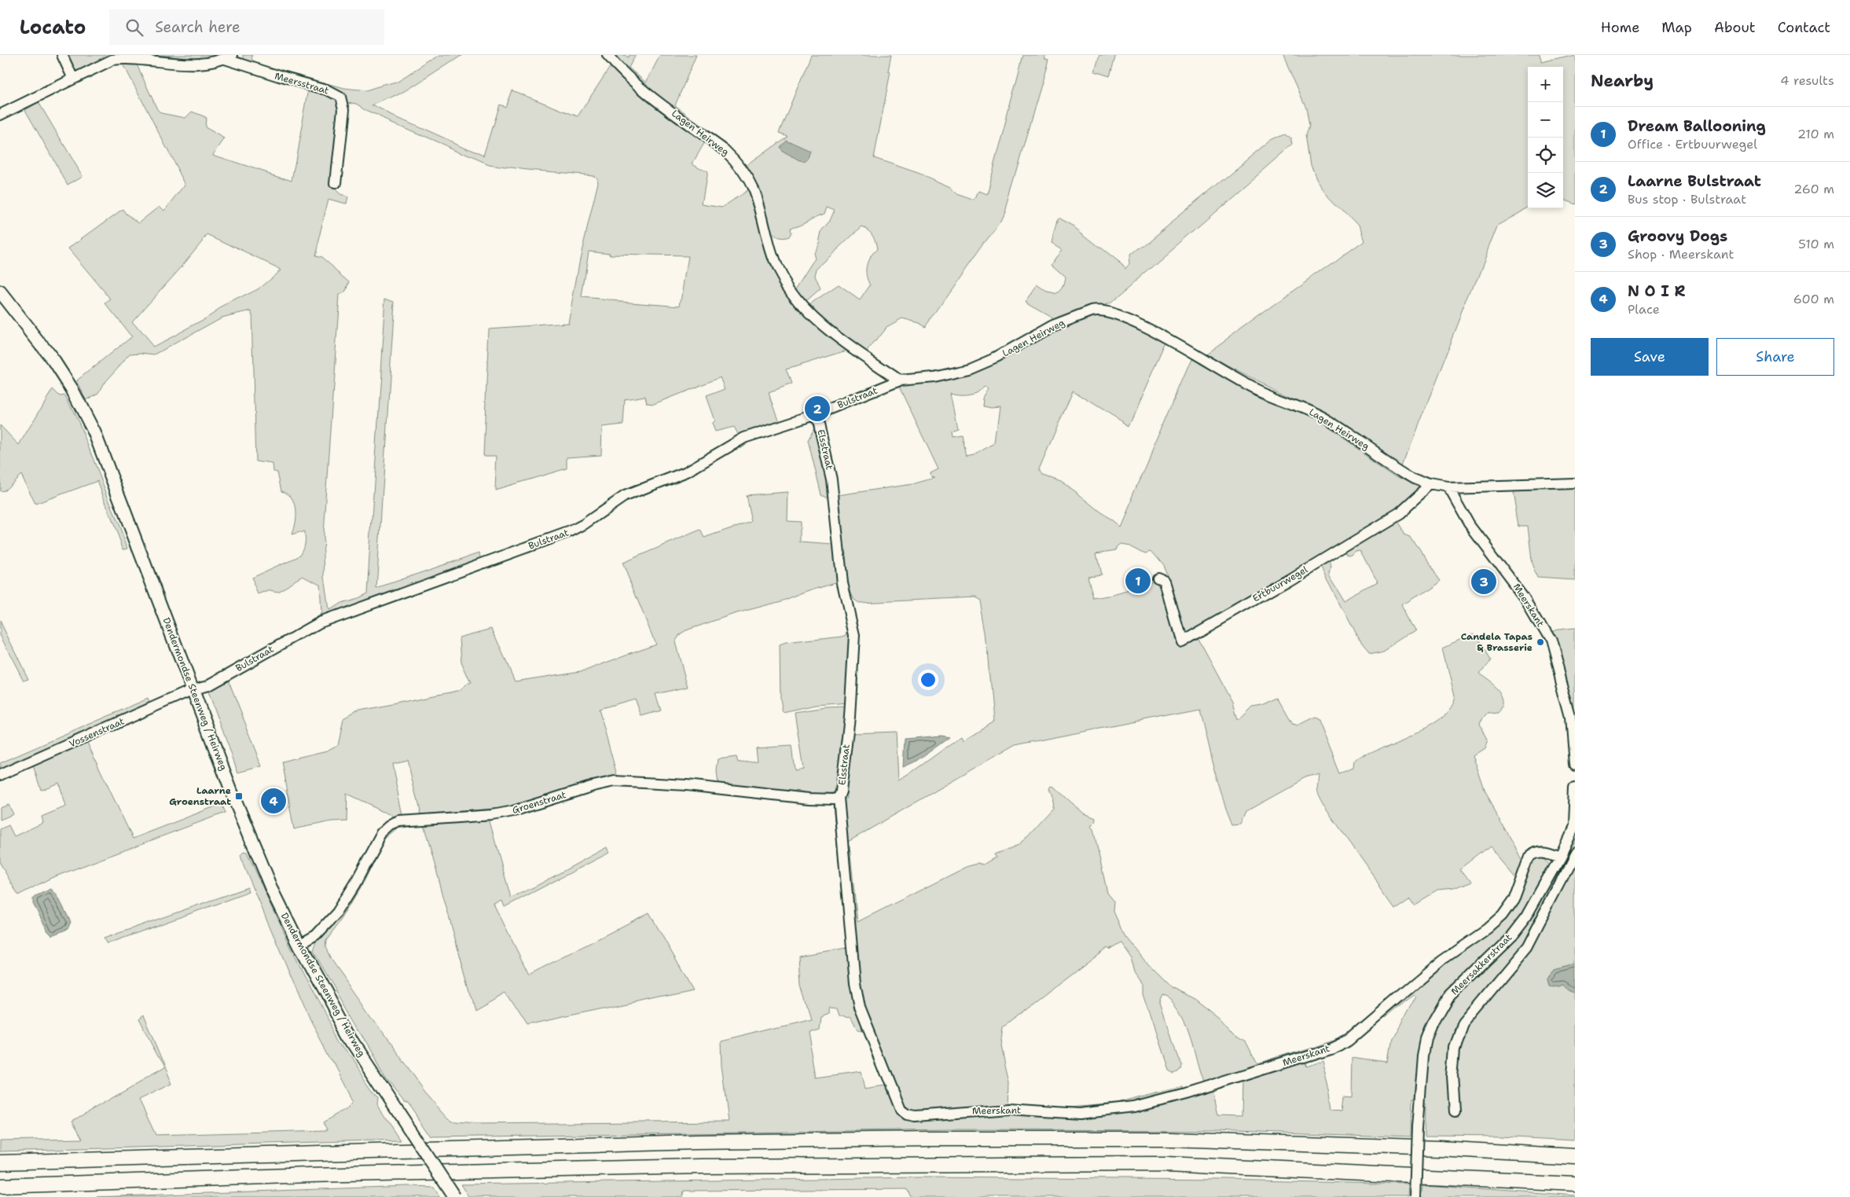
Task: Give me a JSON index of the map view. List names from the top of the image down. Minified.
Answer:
{"streets":{"main road":["Dendermondse Steenweg / Heirweg"],"street":["Meersstraat","Lagen Heirweg","Bulstraat","Elsstraat","Ertbuurwegel","Meerskant","Vossenstraat","Groenstraat","Meersakkerstraat"]},"crossings":[["Lagen Heirweg","Bulstraat"],["Lagen Heirweg","Ertbuurwegel"],["Lagen Heirweg","Meerskant"],["Bulstraat","Elsstraat"],["Bulstraat","Dendermondse Steenweg / Heirweg"],["Bulstraat","Vossenstraat"],["Elsstraat","Meerskant"],["Elsstraat","Groenstraat"],["Meerskant","Meersakkerstraat"],["Dendermondse Steenweg / Heirweg","Vossenstraat"],["Dendermondse Steenweg / Heirweg","Groenstraat"]],"places":{"other":["Candela Tapas & Brasserie"],"transit":["Laarne Groenstraat"]},"page":{"header":"Locato","search":"Search here","nav":["Home","Map","About","Contact"],"heading":["Nearby","4 results"],"map_buttons":["+","−"],"list":[{"mark":"1","name":"Dream Ballooning","note":"Office · Ertbuurwegel","value":"210 m"},{"mark":"2","name":"Laarne Bulstraat","note":"Bus stop · Bulstraat","value":"260 m"},{"mark":"3","name":"Groovy Dogs","note":"Shop · Meerskant","value":"510 m"},{"mark":"4","name":"N O I R","note":"Place","value":"600 m"}],"buttons":["Save","Share"],"pins":["2","1","3","4"]}}
